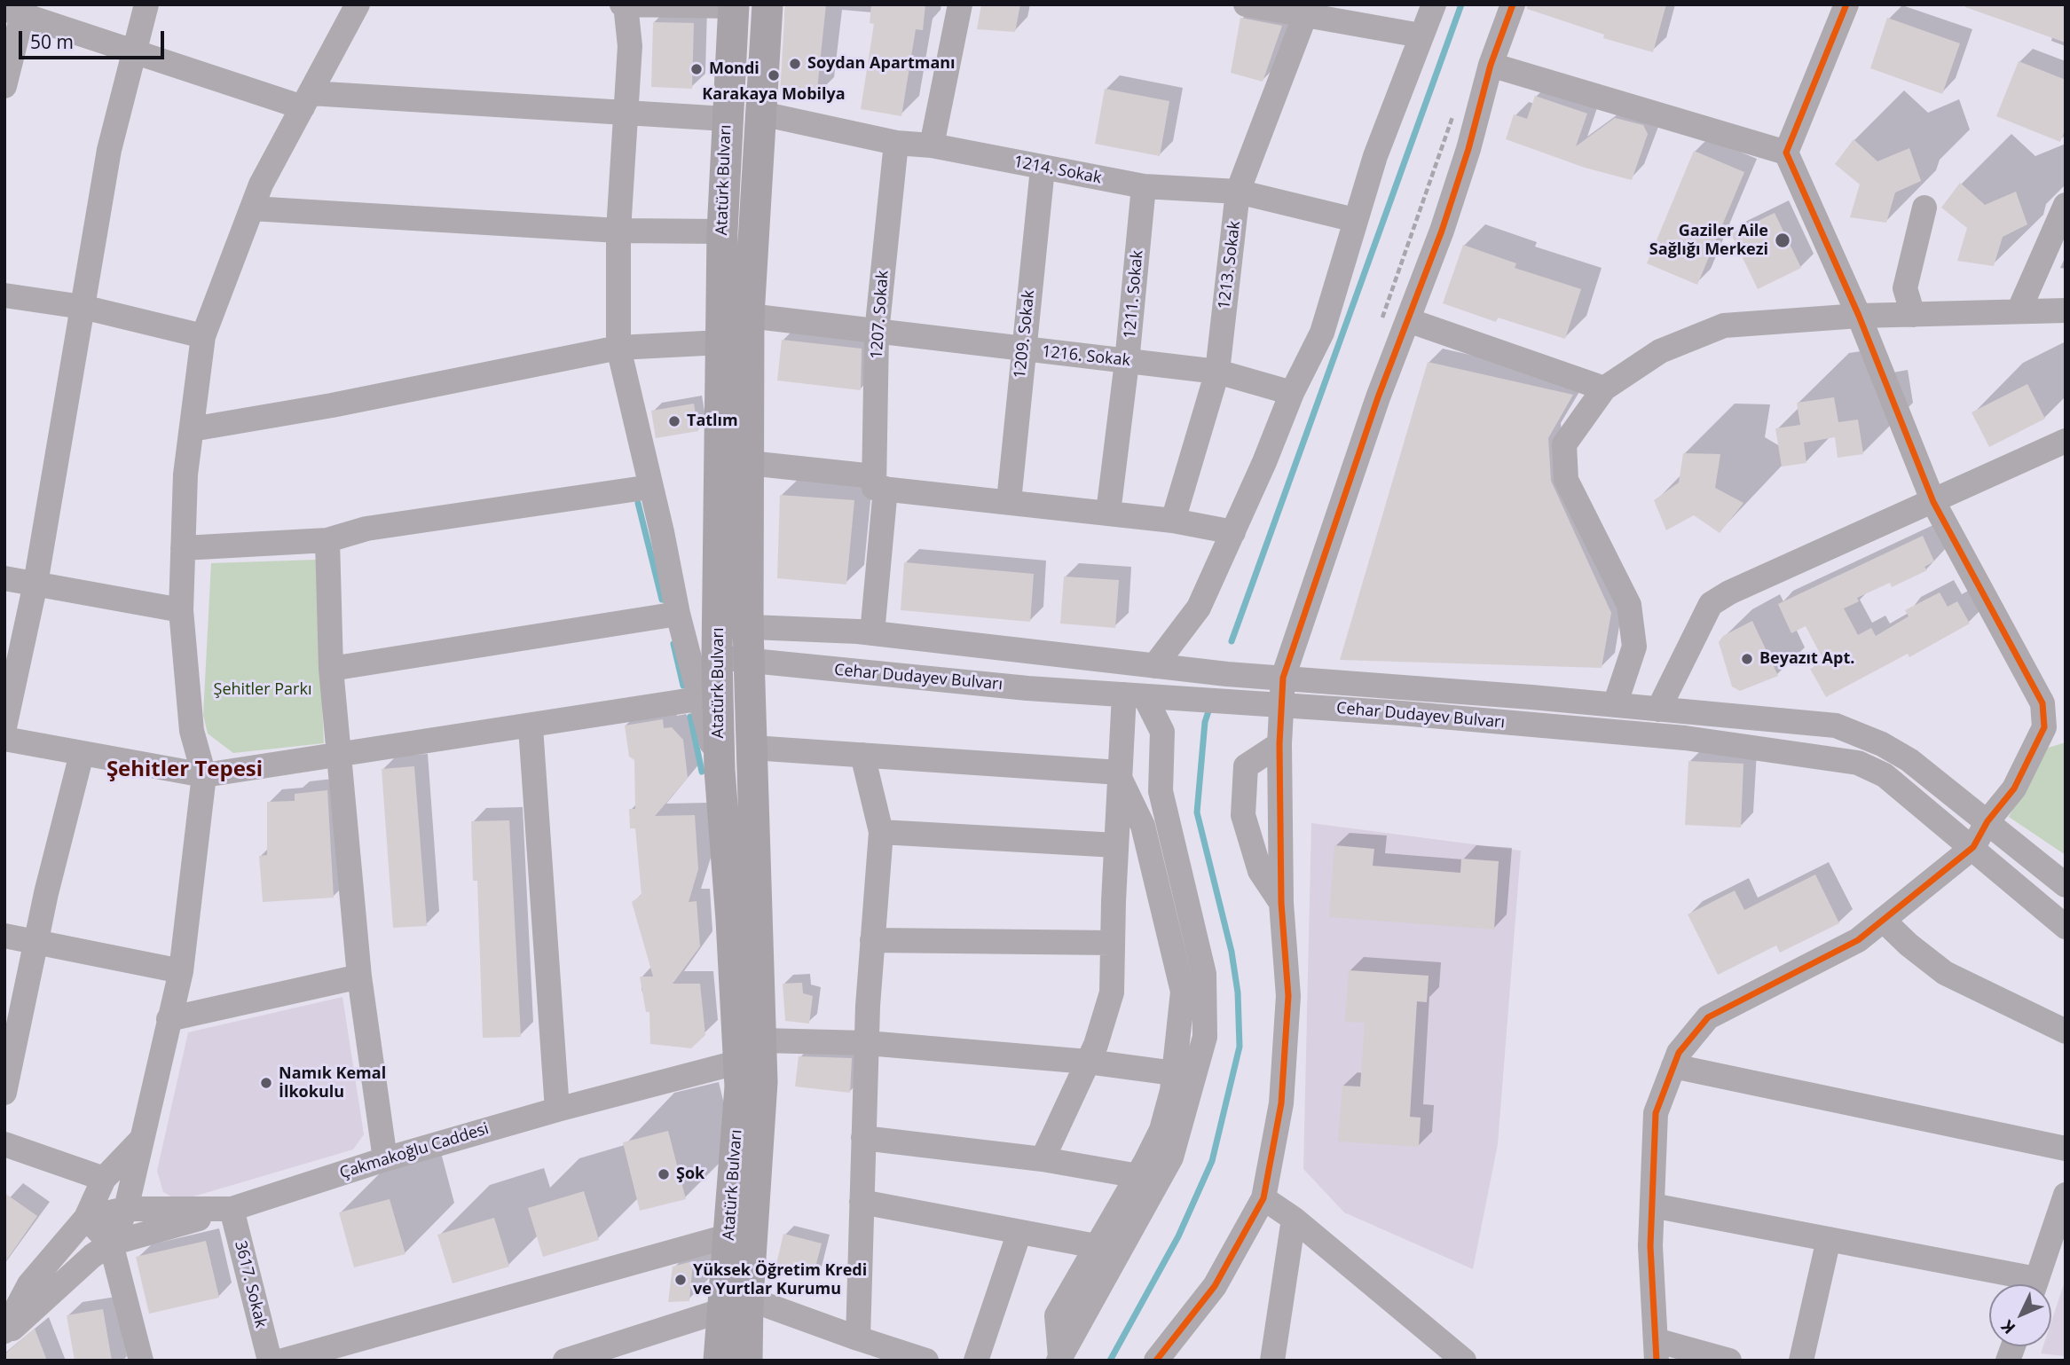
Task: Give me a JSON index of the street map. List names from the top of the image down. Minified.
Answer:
{"streets":{"main road":["Atatürk Bulvarı"],"street":["1214. Sokak","1213. Sokak","1211. Sokak","1207. Sokak","1209. Sokak","1216. Sokak","Cehar Dudayev Bulvarı","Çakmakoğlu Caddesi","3617. Sokak"]},"crossings":[["1214. Sokak","Atatürk Bulvarı"],["1214. Sokak","1213. Sokak"],["1214. Sokak","1211. Sokak"],["1214. Sokak","1207. Sokak"],["1214. Sokak","1209. Sokak"],["Atatürk Bulvarı","1216. Sokak"],["Atatürk Bulvarı","Cehar Dudayev Bulvarı"],["Atatürk Bulvarı","Çakmakoğlu Caddesi"],["1213. Sokak","1216. Sokak"],["1211. Sokak","1216. Sokak"],["1207. Sokak","1216. Sokak"],["1207. Sokak","Cehar Dudayev Bulvarı"],["1209. Sokak","1216. Sokak"],["Çakmakoğlu Caddesi","3617. Sokak"]],"districts":["Şehitler Tepesi"],"parks":["Şehitler Parkı"],"places":["Soydan Apartmanı","Mondi","Karakaya Mobilya","Gaziler Aile Sağlığı Merkezi","Tatlım","Beyazıt Apt.","Namık Kemal İlkokulu","Şok","Yüksek Öğretim Kredi ve Yurtlar Kurumu"],"scale_bar":"50 m","north":"bottom left"}
